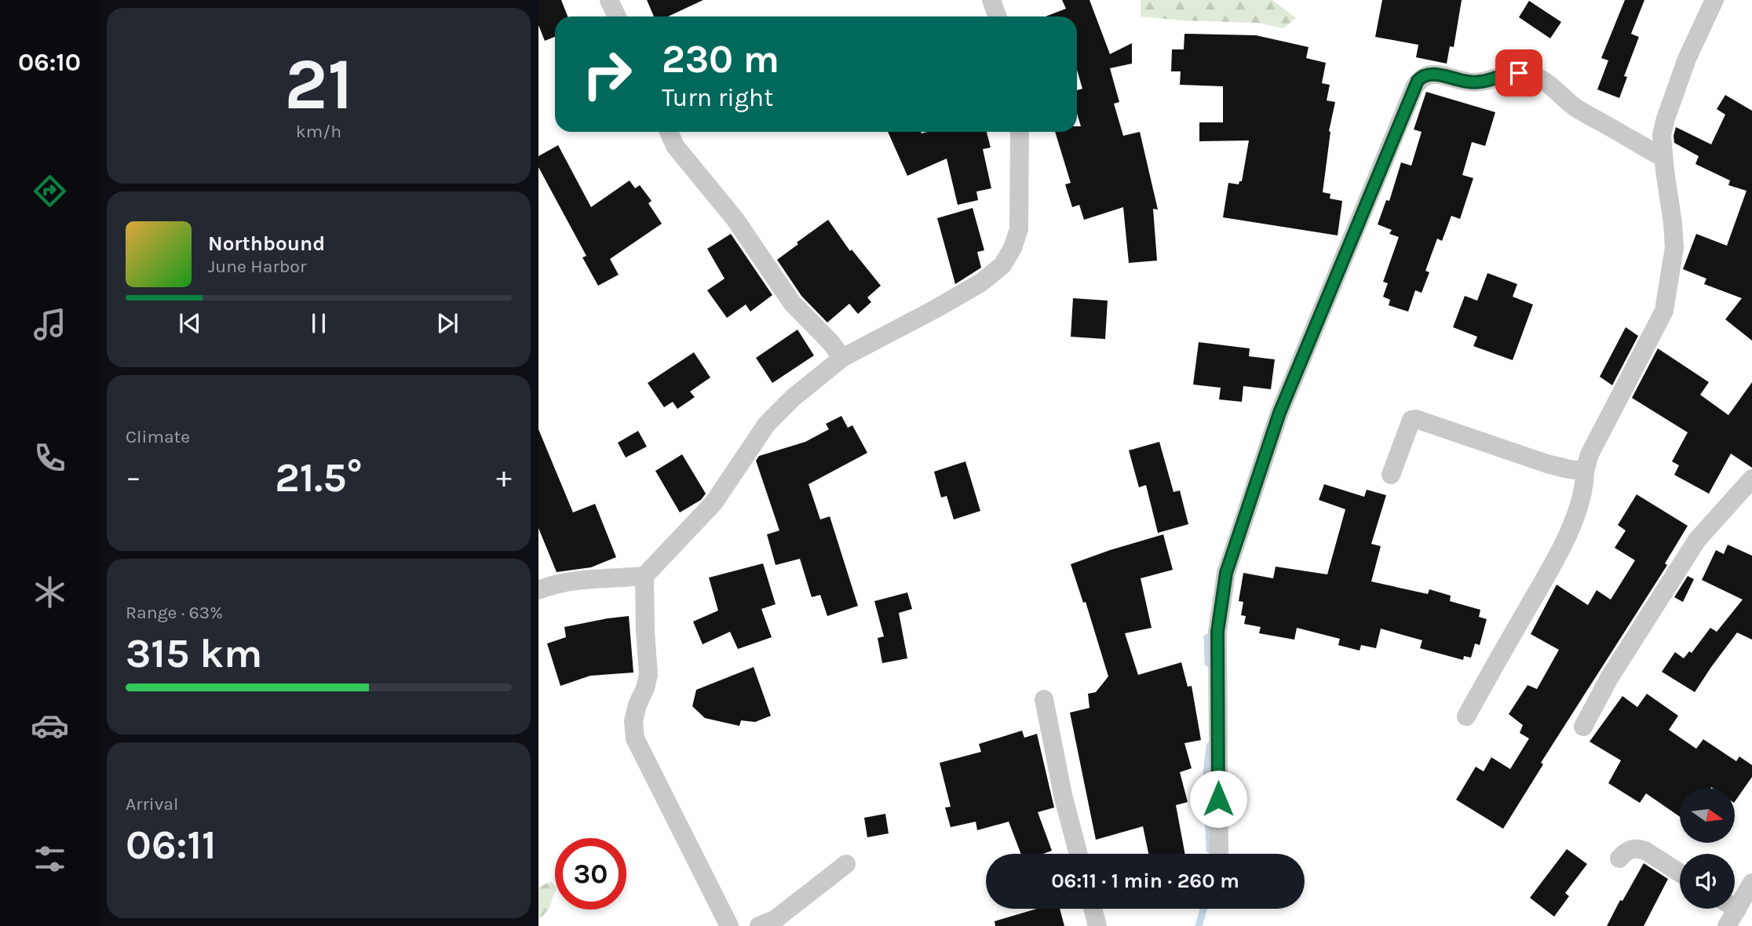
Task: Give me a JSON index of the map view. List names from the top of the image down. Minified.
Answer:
{"north":"right","page":{"tabs":"06:10","tile":[["21","km/h"],"Climate",["Range · 63%","315 km"],["Arrival","06:11"]],"turn":["230 m","Turn right"],"song":["Northbound","June Harbor"],"heat":["−","21.5°","+"],"limit":"30","trip":"06:11 · 1 min · 260 m"}}
